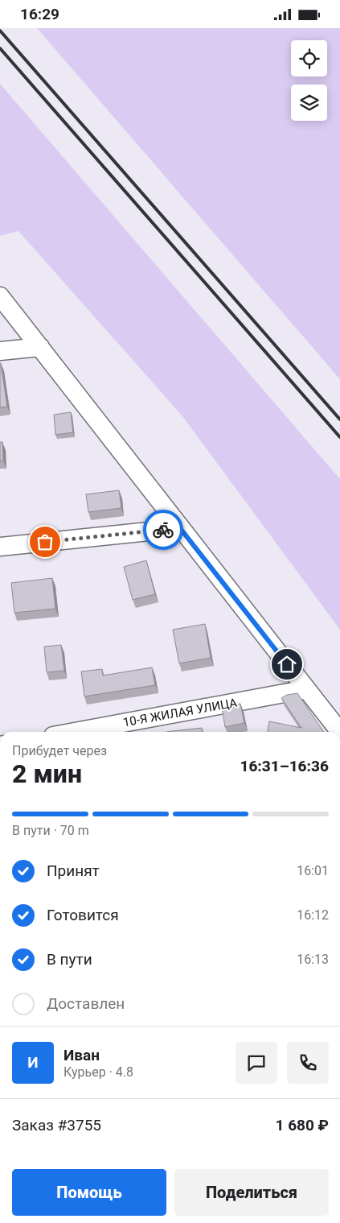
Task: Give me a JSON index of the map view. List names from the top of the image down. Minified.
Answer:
{"streets":{"street":["10-Я ЖИЛАЯ УЛИЦА"]},"page":{"status":"16:29","heading":["2 мин","Прибудет через","16:31–16:36"],"panel":["Иван","Курьер · 4.8","Заказ #3755","1 680 ₽"],"bar":"В пути · 70 m","list":[["Принят","16:01"],["Готовится","16:12"],["В пути","16:13"],"Доставлен"],"round":"И","buttons":["Помощь","Поделиться"]}}
